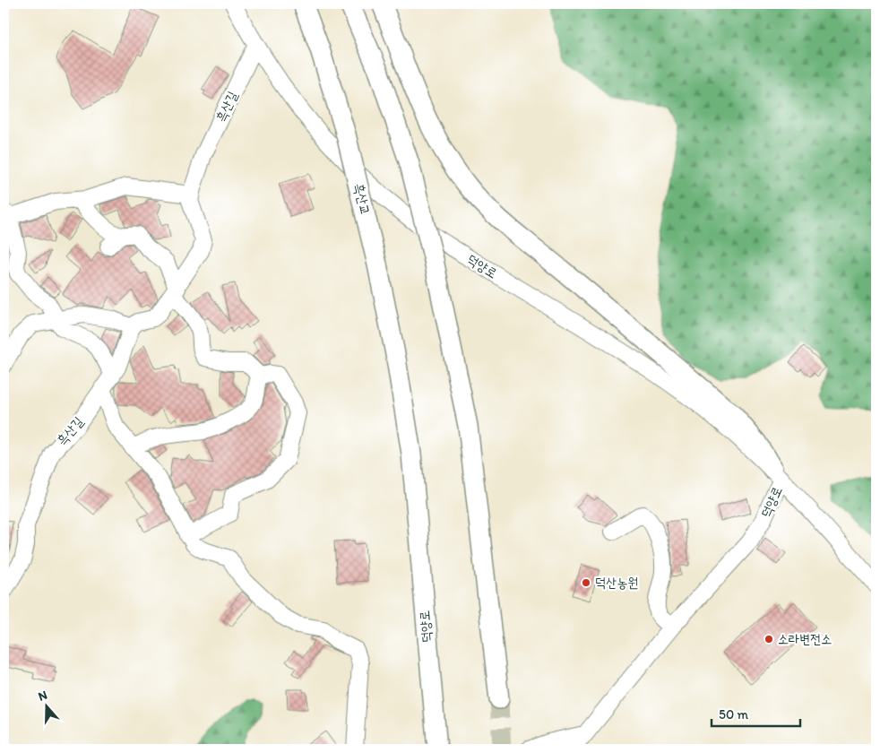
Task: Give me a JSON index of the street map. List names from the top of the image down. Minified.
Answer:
{"streets":{"main road":["흑산교","덕양로"],"street":["흑산길"]},"crossings":[["흑산길","덕양로"],["흑산교","덕양로"]],"places":["덕산농원","소라변전소"],"scale_bar":"50 m","north":"top"}
